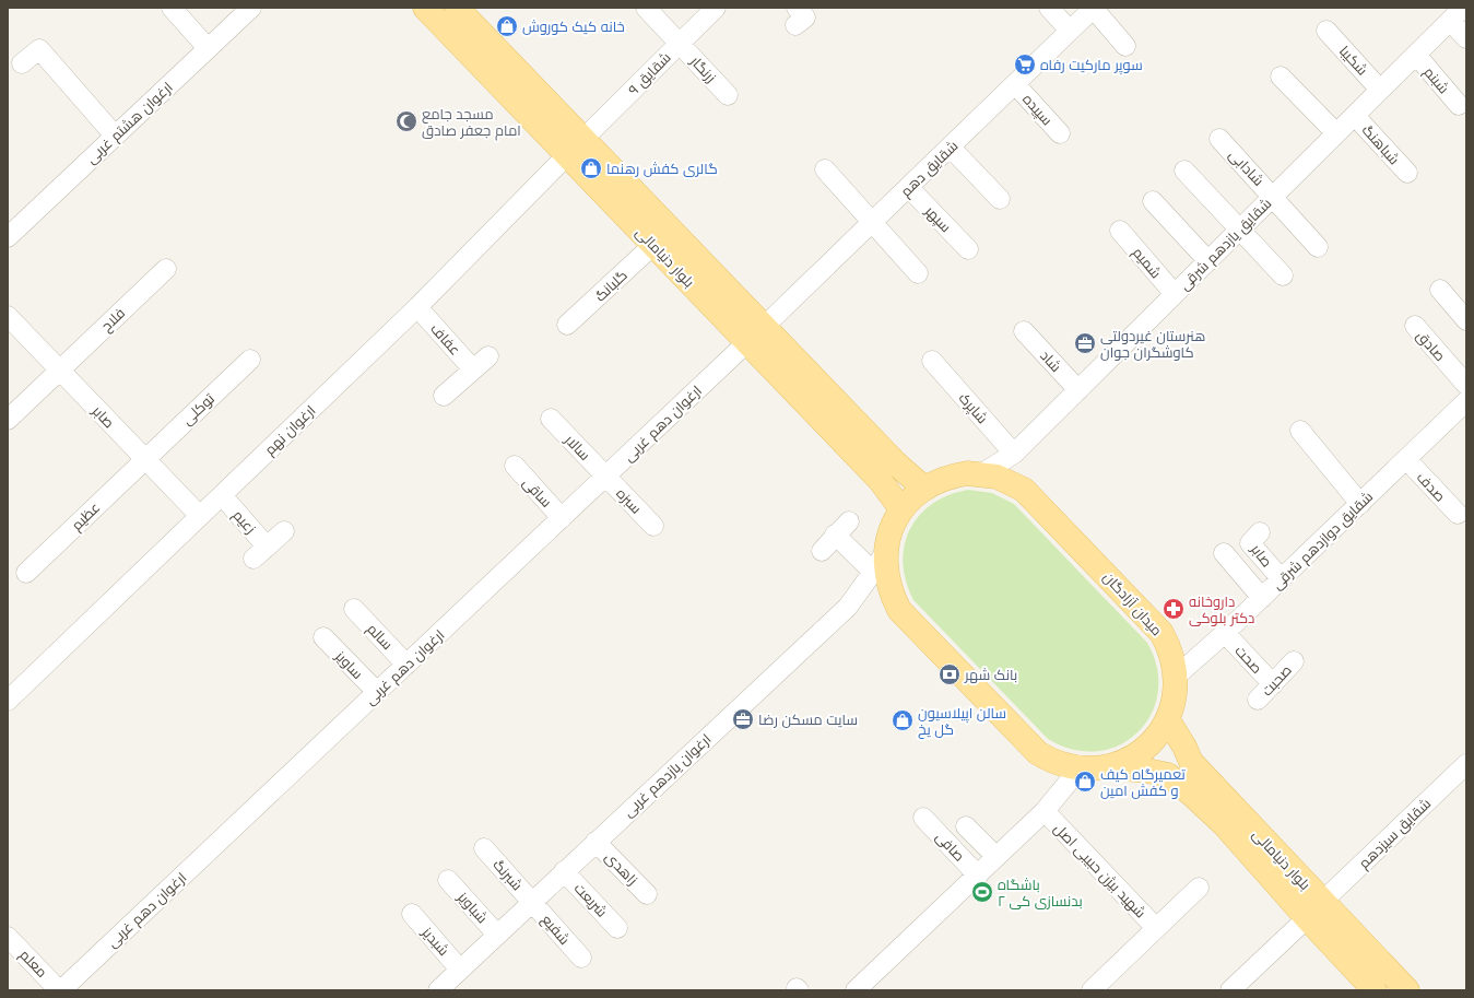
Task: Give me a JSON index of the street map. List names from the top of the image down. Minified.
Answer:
{"streets":{"main road":["بلوار دنیامالی","میدان آزادگان"],"street":["شکیبا","زرنگار","شقایق ۹","شبنم","سپیده","ارغوان هشتم غربی","شباهنگ","شادابی","شقایق دهم","سپهر","شقایق یازدهم شرقی","شمیم","گلبانگ","فلاح","عفاف","صادق","شاد","شاپرک","توکلی","صابر","ارغوان دهم غربی","ارغوان نهم","سالار","صدف","ساقی","سبزه","عظیم","زعیم","شقایق دوازدهم شرقی","سالم","صحت","ساویز","صحبت","ارغوان یازدهم غربی","شقایق سیزدهم","صافی","زاهدی","شهید بیژن حبیبی اصل","شبرنگ","شریعت","شباویز","شفیع","شبدیز","معلم"]},"crossings":[["شکیبا","شقایق یازدهم شرقی"],["زرنگار","شقایق ۹"],["شقایق ۹","بلوار دنیامالی"],["شقایق ۹","ارغوان نهم"],["شبنم","شقایق یازدهم شرقی"],["سپیده","شقایق دهم"],["شباهنگ","شقایق یازدهم شرقی"],["شادابی","شقایق یازدهم شرقی"],["شقایق دهم","سپهر"],["شقایق دهم","بلوار دنیامالی"],["شقایق دهم","ارغوان دهم غربی"],["شقایق یازدهم شرقی","شمیم"],["شقایق یازدهم شرقی","شاد"],["شقایق یازدهم شرقی","شاپرک"],["شقایق یازدهم شرقی","میدان آزادگان"],["بلوار دنیامالی","گلبانگ"],["بلوار دنیامالی","ارغوان دهم غربی"],["بلوار دنیامالی","ارغوان نهم"],["بلوار دنیامالی","میدان آزادگان"],["بلوار دنیامالی","شقایق سیزدهم"],["فلاح","صابر"],["عفاف","ارغوان نهم"],["توکلی","صابر"],["توکلی","عظیم"],["صابر","ارغوان نهم"],["صابر","عظیم"],["صابر","شقایق دوازدهم شرقی"],["ارغوان دهم غربی","سالار"],["ارغوان دهم غربی","ساقی"],["ارغوان دهم غربی","سبزه"],["ارغوان دهم غربی","سالم"],["ارغوان دهم غربی","ساویز"],["ارغوان دهم غربی","معلم"],["ارغوان نهم","زعیم"],["سالار","سبزه"],["صدف","شقایق دوازدهم شرقی"],["شقایق دوازدهم شرقی","میدان آزادگان"],["شقایق دوازدهم شرقی","صحت"],["میدان آزادگان","ارغوان یازدهم غربی"],["صحت","صحبت"],["ارغوان یازدهم غربی","زاهدی"],["ارغوان یازدهم غربی","شبرنگ"],["ارغوان یازدهم غربی","شریعت"],["ارغوان یازدهم غربی","شباویز"],["ارغوان یازدهم غربی","شفیع"],["ارغوان یازدهم غربی","شبدیز"],["شبرنگ","شفیع"]],"places":{"shop":["خانه کیک کوروش","گالری کفش رهنما","سالن اپیلاسیون گل یخ","تعمیرگاه کیف و کفش امین"],"supermarket":["سوپر مارکیت رفاه"],"mosque":["مسجد جامع امام جعفر صادق"],"office":["هنرستان غیردولتی کاوشگران جوان","سایت مسکن رضا"],"pharmacy":["داروخانه دکتر بلوکی"],"bank":["بانک شهر"],"sports":["باشگاه بدنسازی کی ۲"]}}
